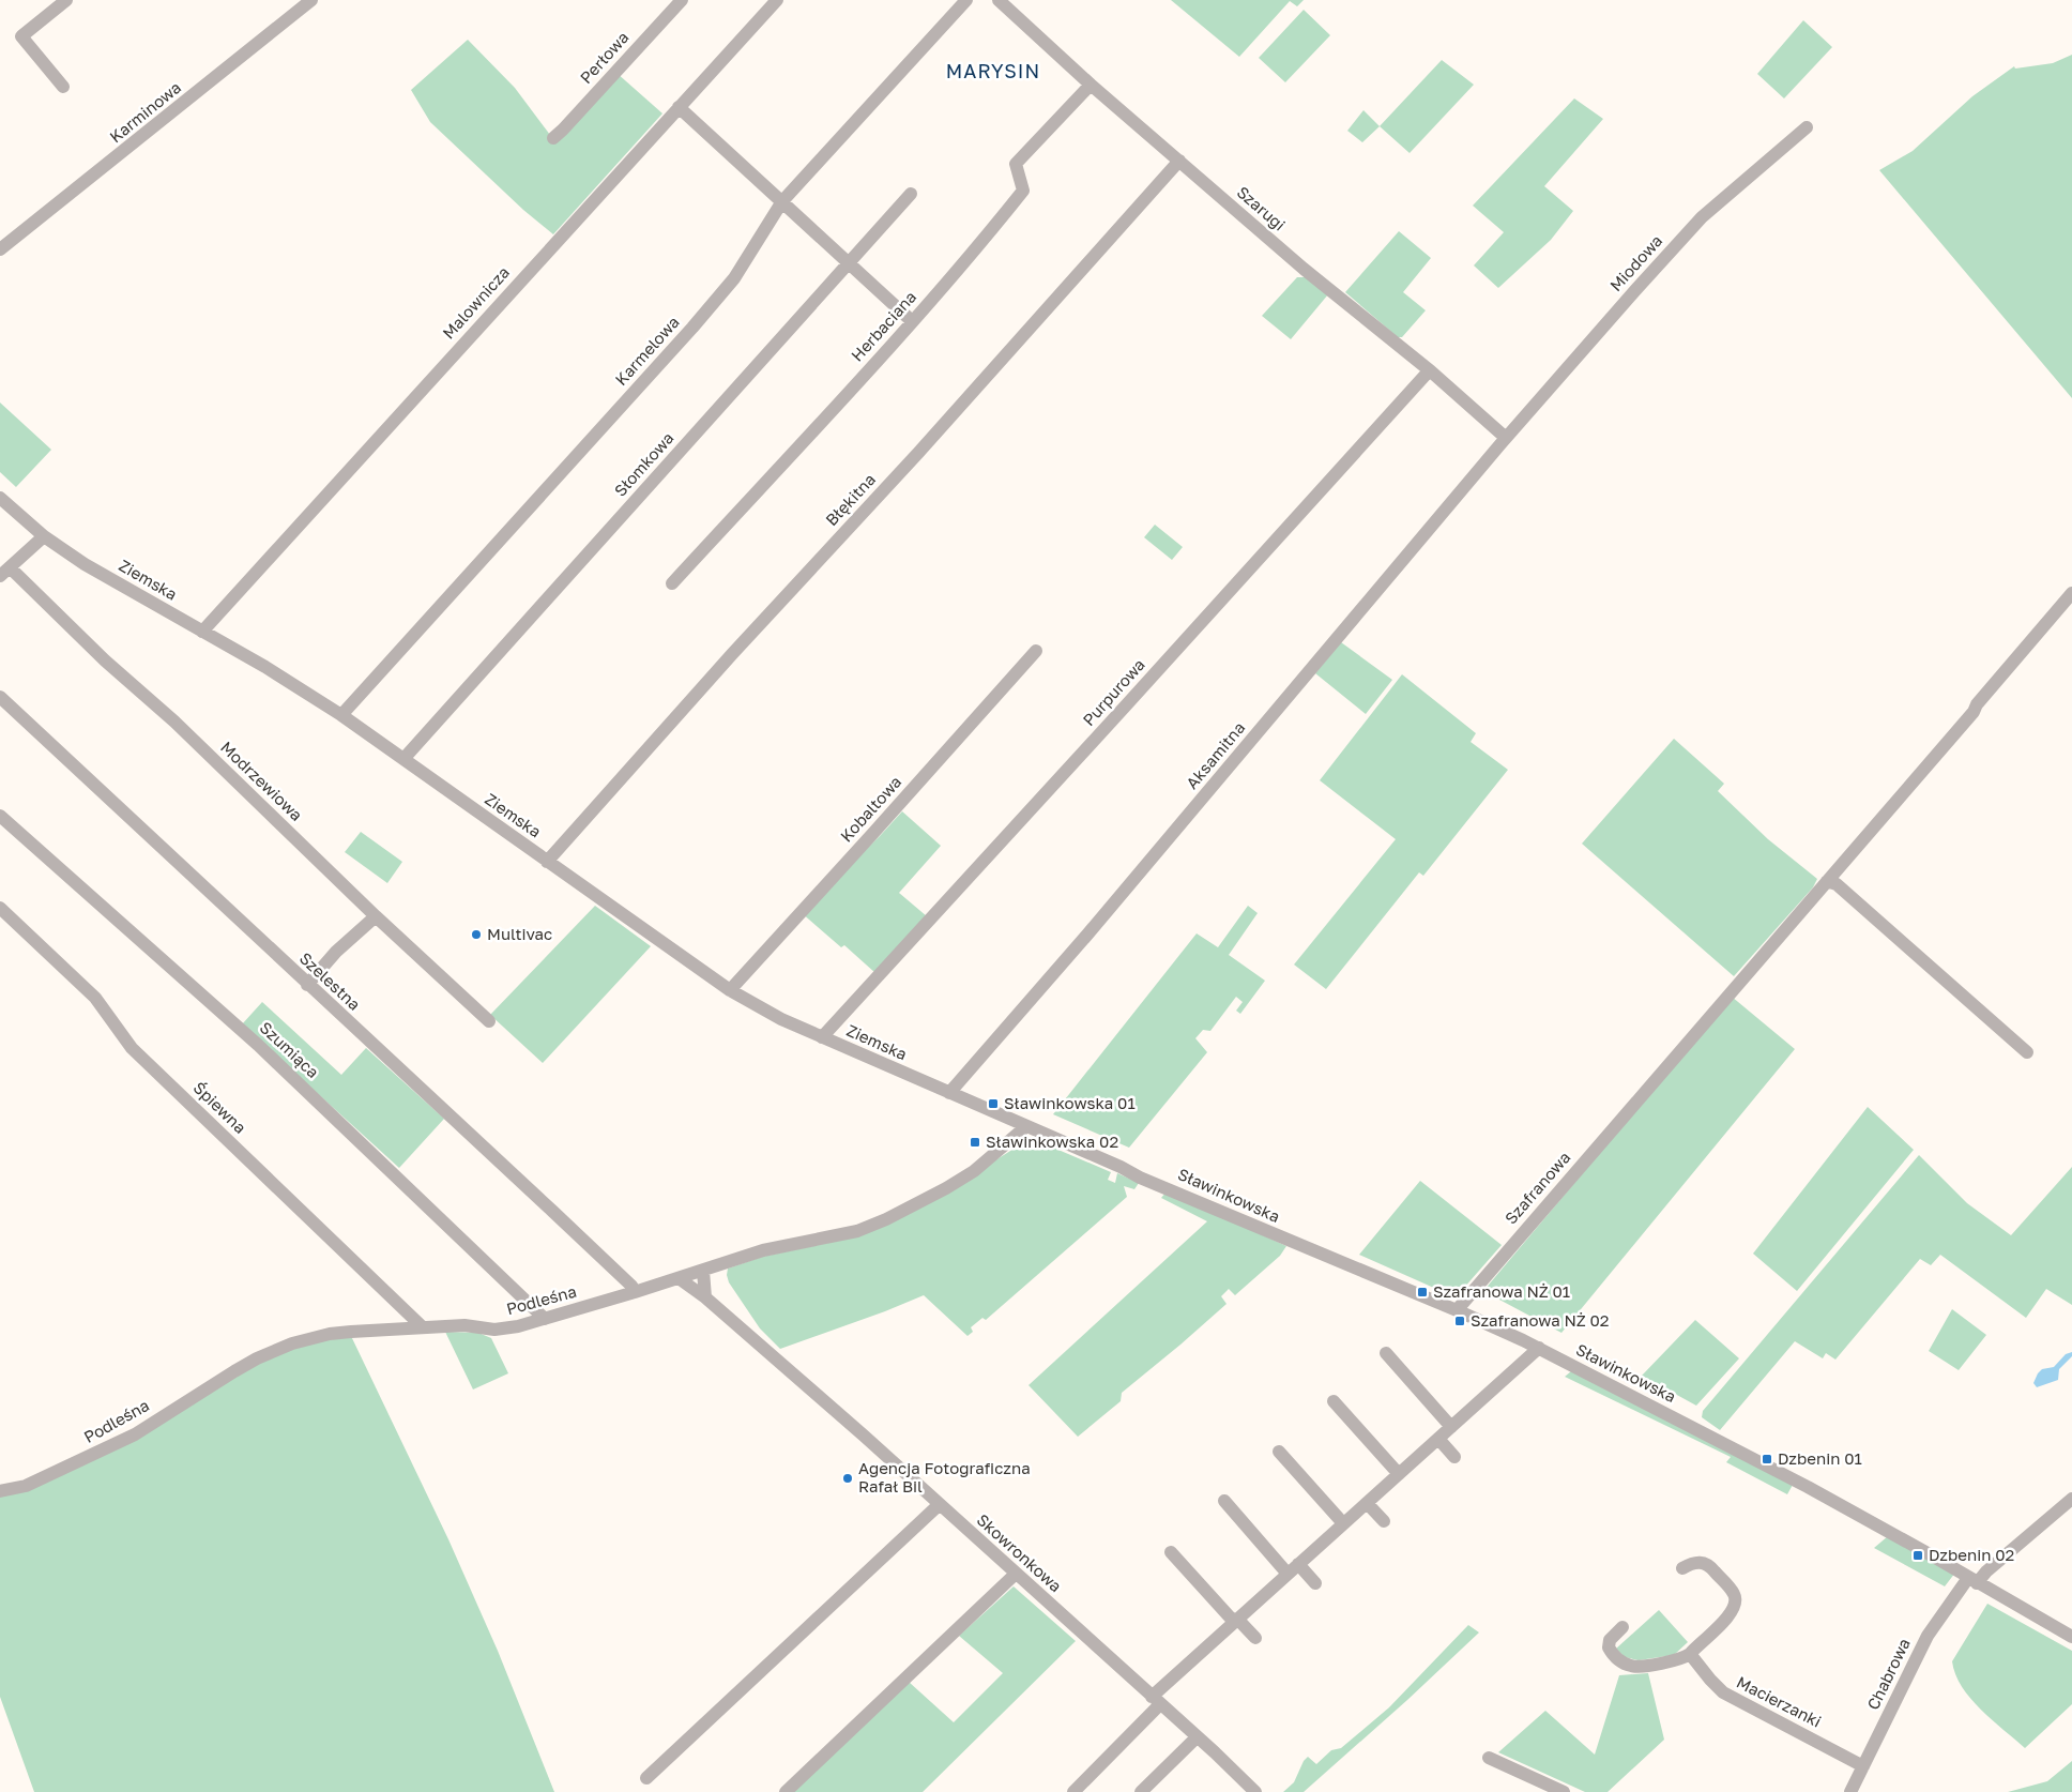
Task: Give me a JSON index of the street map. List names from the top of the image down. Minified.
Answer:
{"streets":{"street":["Perłowa","Karminowa","Szarugi","Miodowa","Malownicza","Herbaciana","Karmelowa","Słomkowa","Błękitna","Ziemska","Purpurowa","Aksamitna","Modrzewiowa","Kobaltowa","Szelestna","Szumiąca","Śpiewna","Szafranowa","Sławinkowska","Podleśna","Skowronkowa","Chabrowa","Macierzanki"]},"crossings":[["Szarugi","Miodowa"],["Szarugi","Herbaciana"],["Szarugi","Błękitna"],["Szarugi","Purpurowa"],["Szarugi","Aksamitna"],["Miodowa","Aksamitna"],["Malownicza","Ziemska"],["Karmelowa","Ziemska"],["Słomkowa","Ziemska"],["Błękitna","Ziemska"],["Ziemska","Purpurowa"],["Ziemska","Aksamitna"],["Ziemska","Kobaltowa"],["Ziemska","Sławinkowska"],["Ziemska","Podleśna"],["Szelestna","Podleśna"],["Szumiąca","Podleśna"],["Śpiewna","Podleśna"],["Szafranowa","Sławinkowska"],["Sławinkowska","Podleśna"],["Sławinkowska","Chabrowa"],["Podleśna","Skowronkowa"],["Chabrowa","Macierzanki"]],"districts":["MARYSIN"],"places":{"other":["Multivac","Agencja Fotograficzna Rafał Bil"],"transit":["Sławinkowska 01","Sławinkowska 02","Szafranowa NŻ 01","Szafranowa NŻ 02","Dzbenin 01","Dzbenin 02"]}}
